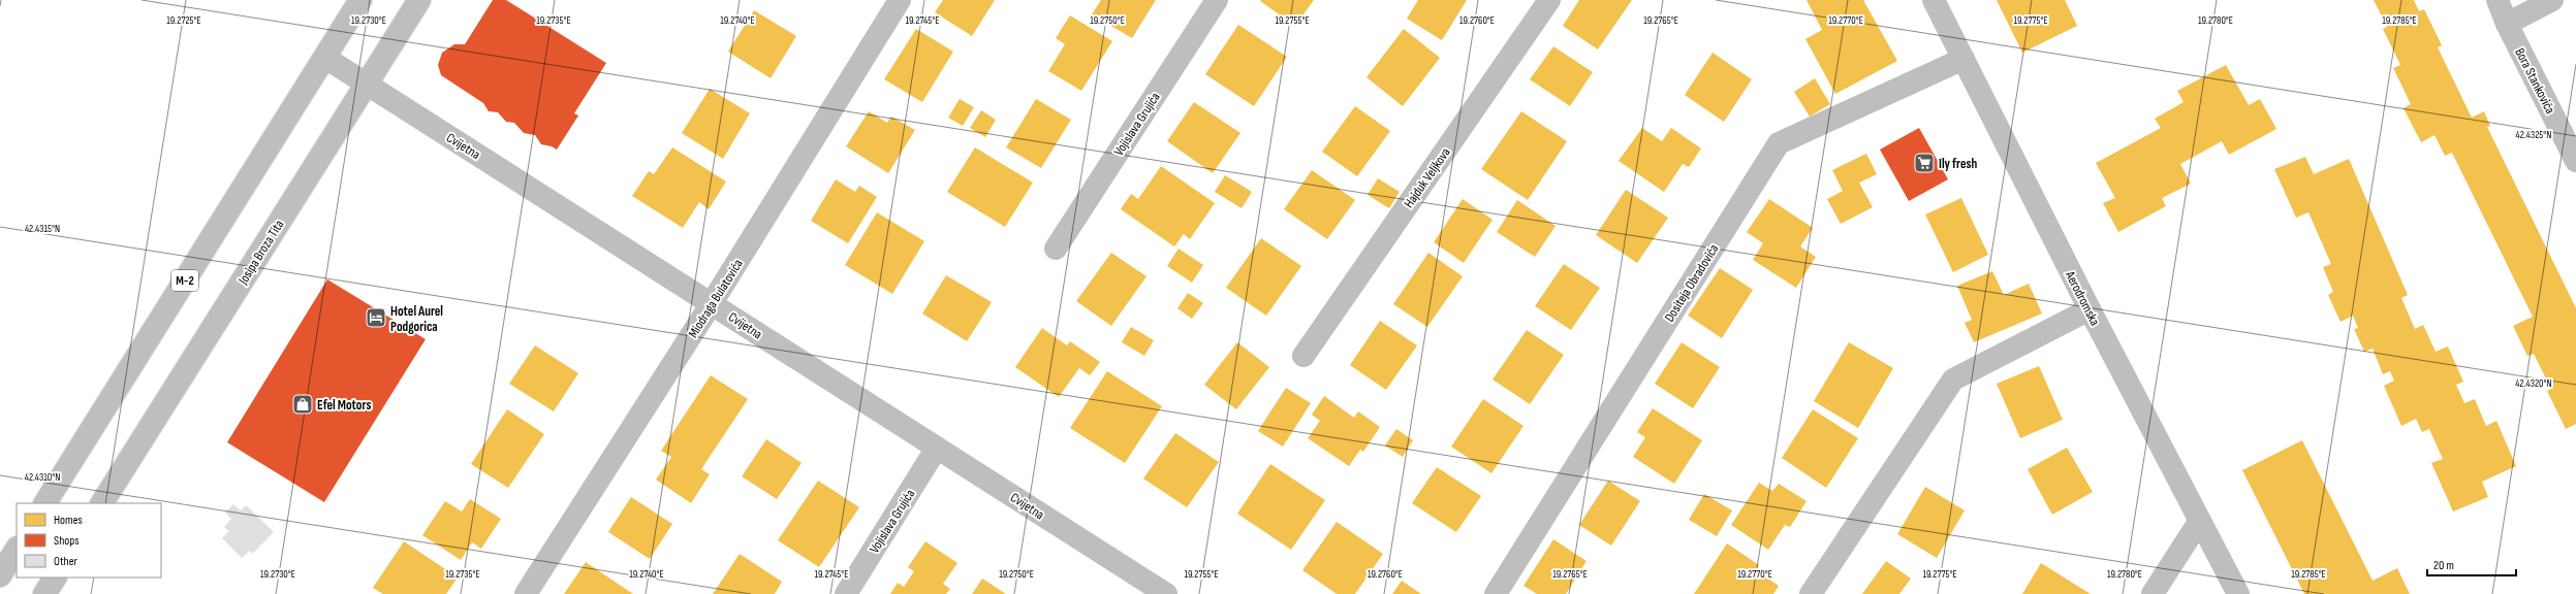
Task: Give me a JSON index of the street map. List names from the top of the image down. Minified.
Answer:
{"streets":{"street":["Bora Stankovića","Vojislava Grujića","Cvijetna","Hajduk Veljkova","Josipa Broza Tita","M-2","Dositeja Obradovića","Miodraga Bulatovića","Aerodromska"]},"crossings":[["Vojislava Grujića","Cvijetna"],["Cvijetna","Josipa Broza Tita"],["Cvijetna","M-2"],["Cvijetna","Miodraga Bulatovića"],["Dositeja Obradovića","Aerodromska"]],"places":{"supermarket":["Ily fresh"],"hotel":["Hotel Aurel Podgorica"],"shop":["Efel Motors"]},"legend":["Homes","Shops","Other"],"scale_bar":"20 m","coordinates":["19.2740°E","19.2745°E","19.2750°E","19.2755°E","19.2785°E","19.2725°E","19.2730°E","19.2735°E","19.2760°E","19.2765°E","19.2770°E","19.2775°E","19.2780°E","42.4325°N","42.4315°N","42.4320°N","42.4310°N"]}
